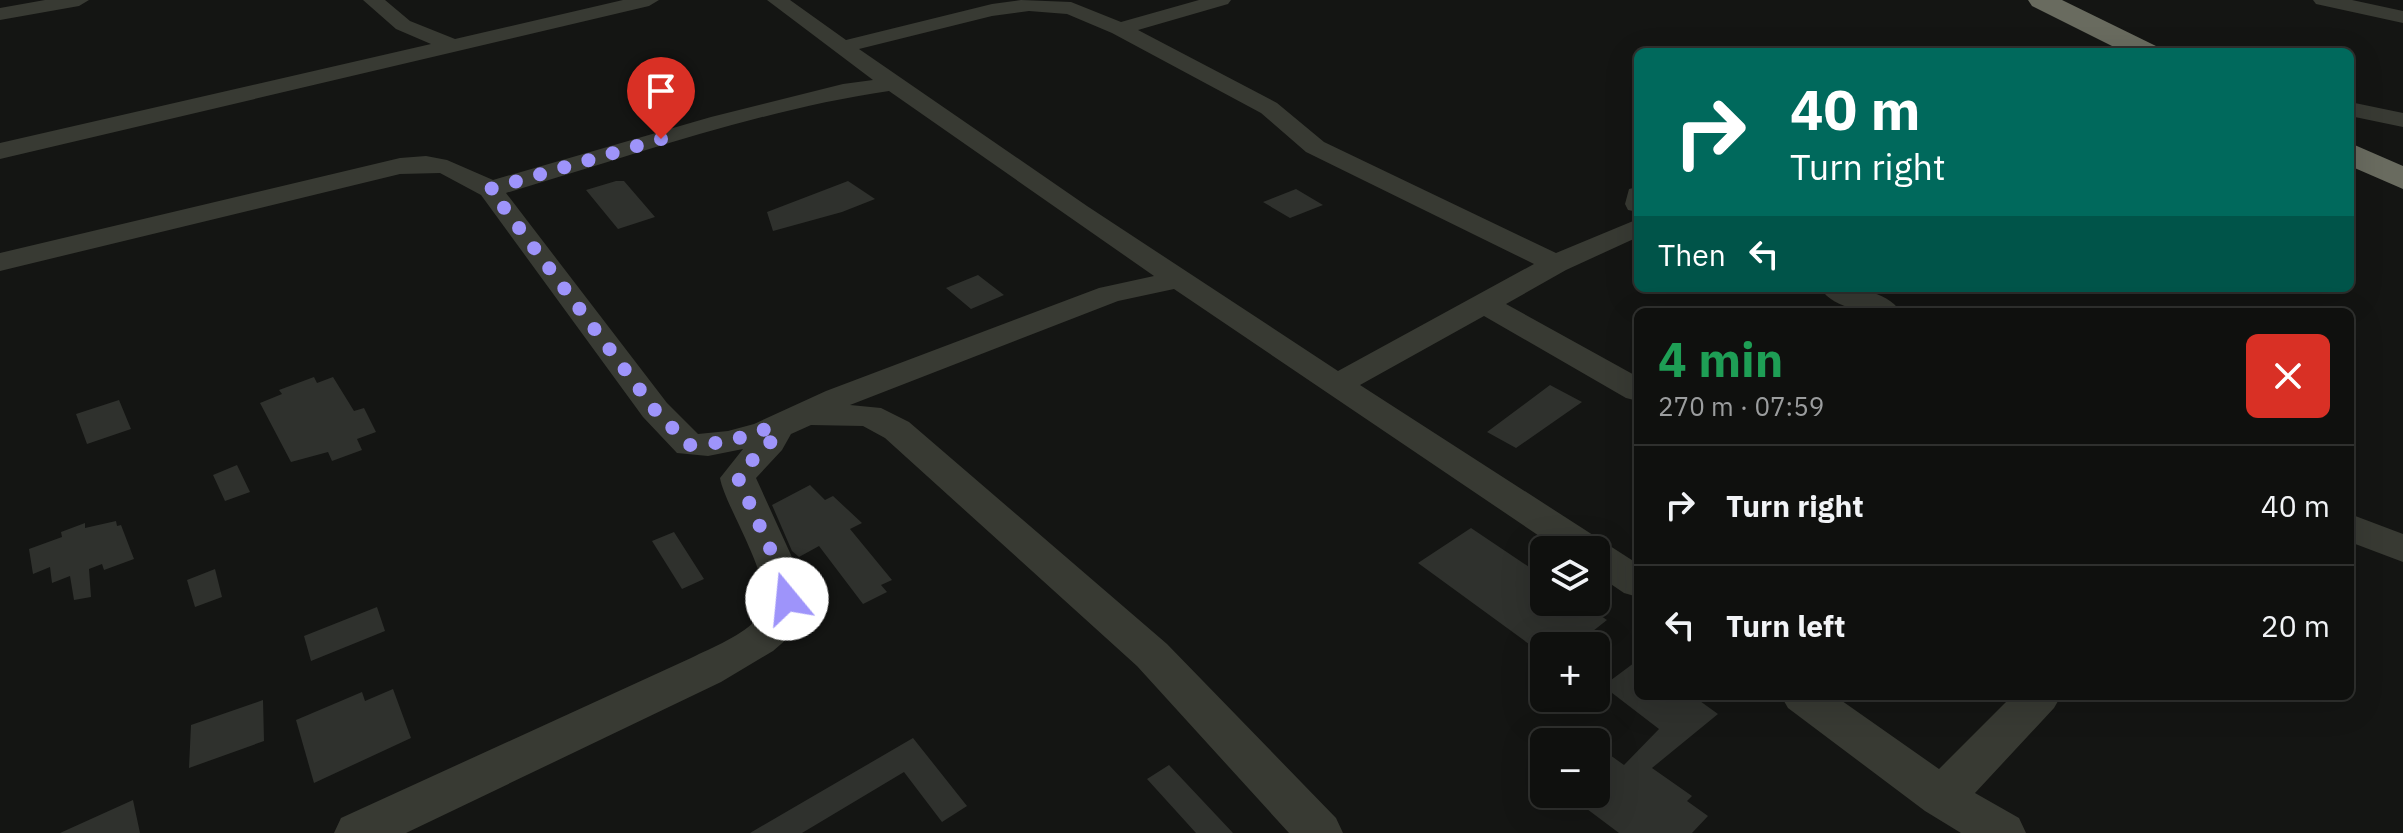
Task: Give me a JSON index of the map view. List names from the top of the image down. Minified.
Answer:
{"page":{"turn":["40 m","Turn right"],"then":"Then","heading":["4 min","270 m · 07:59"],"list":[{"name":"Turn right","value":"40 m"},{"name":"Turn left","value":"20 m"}],"map_buttons":["+","−"]}}
